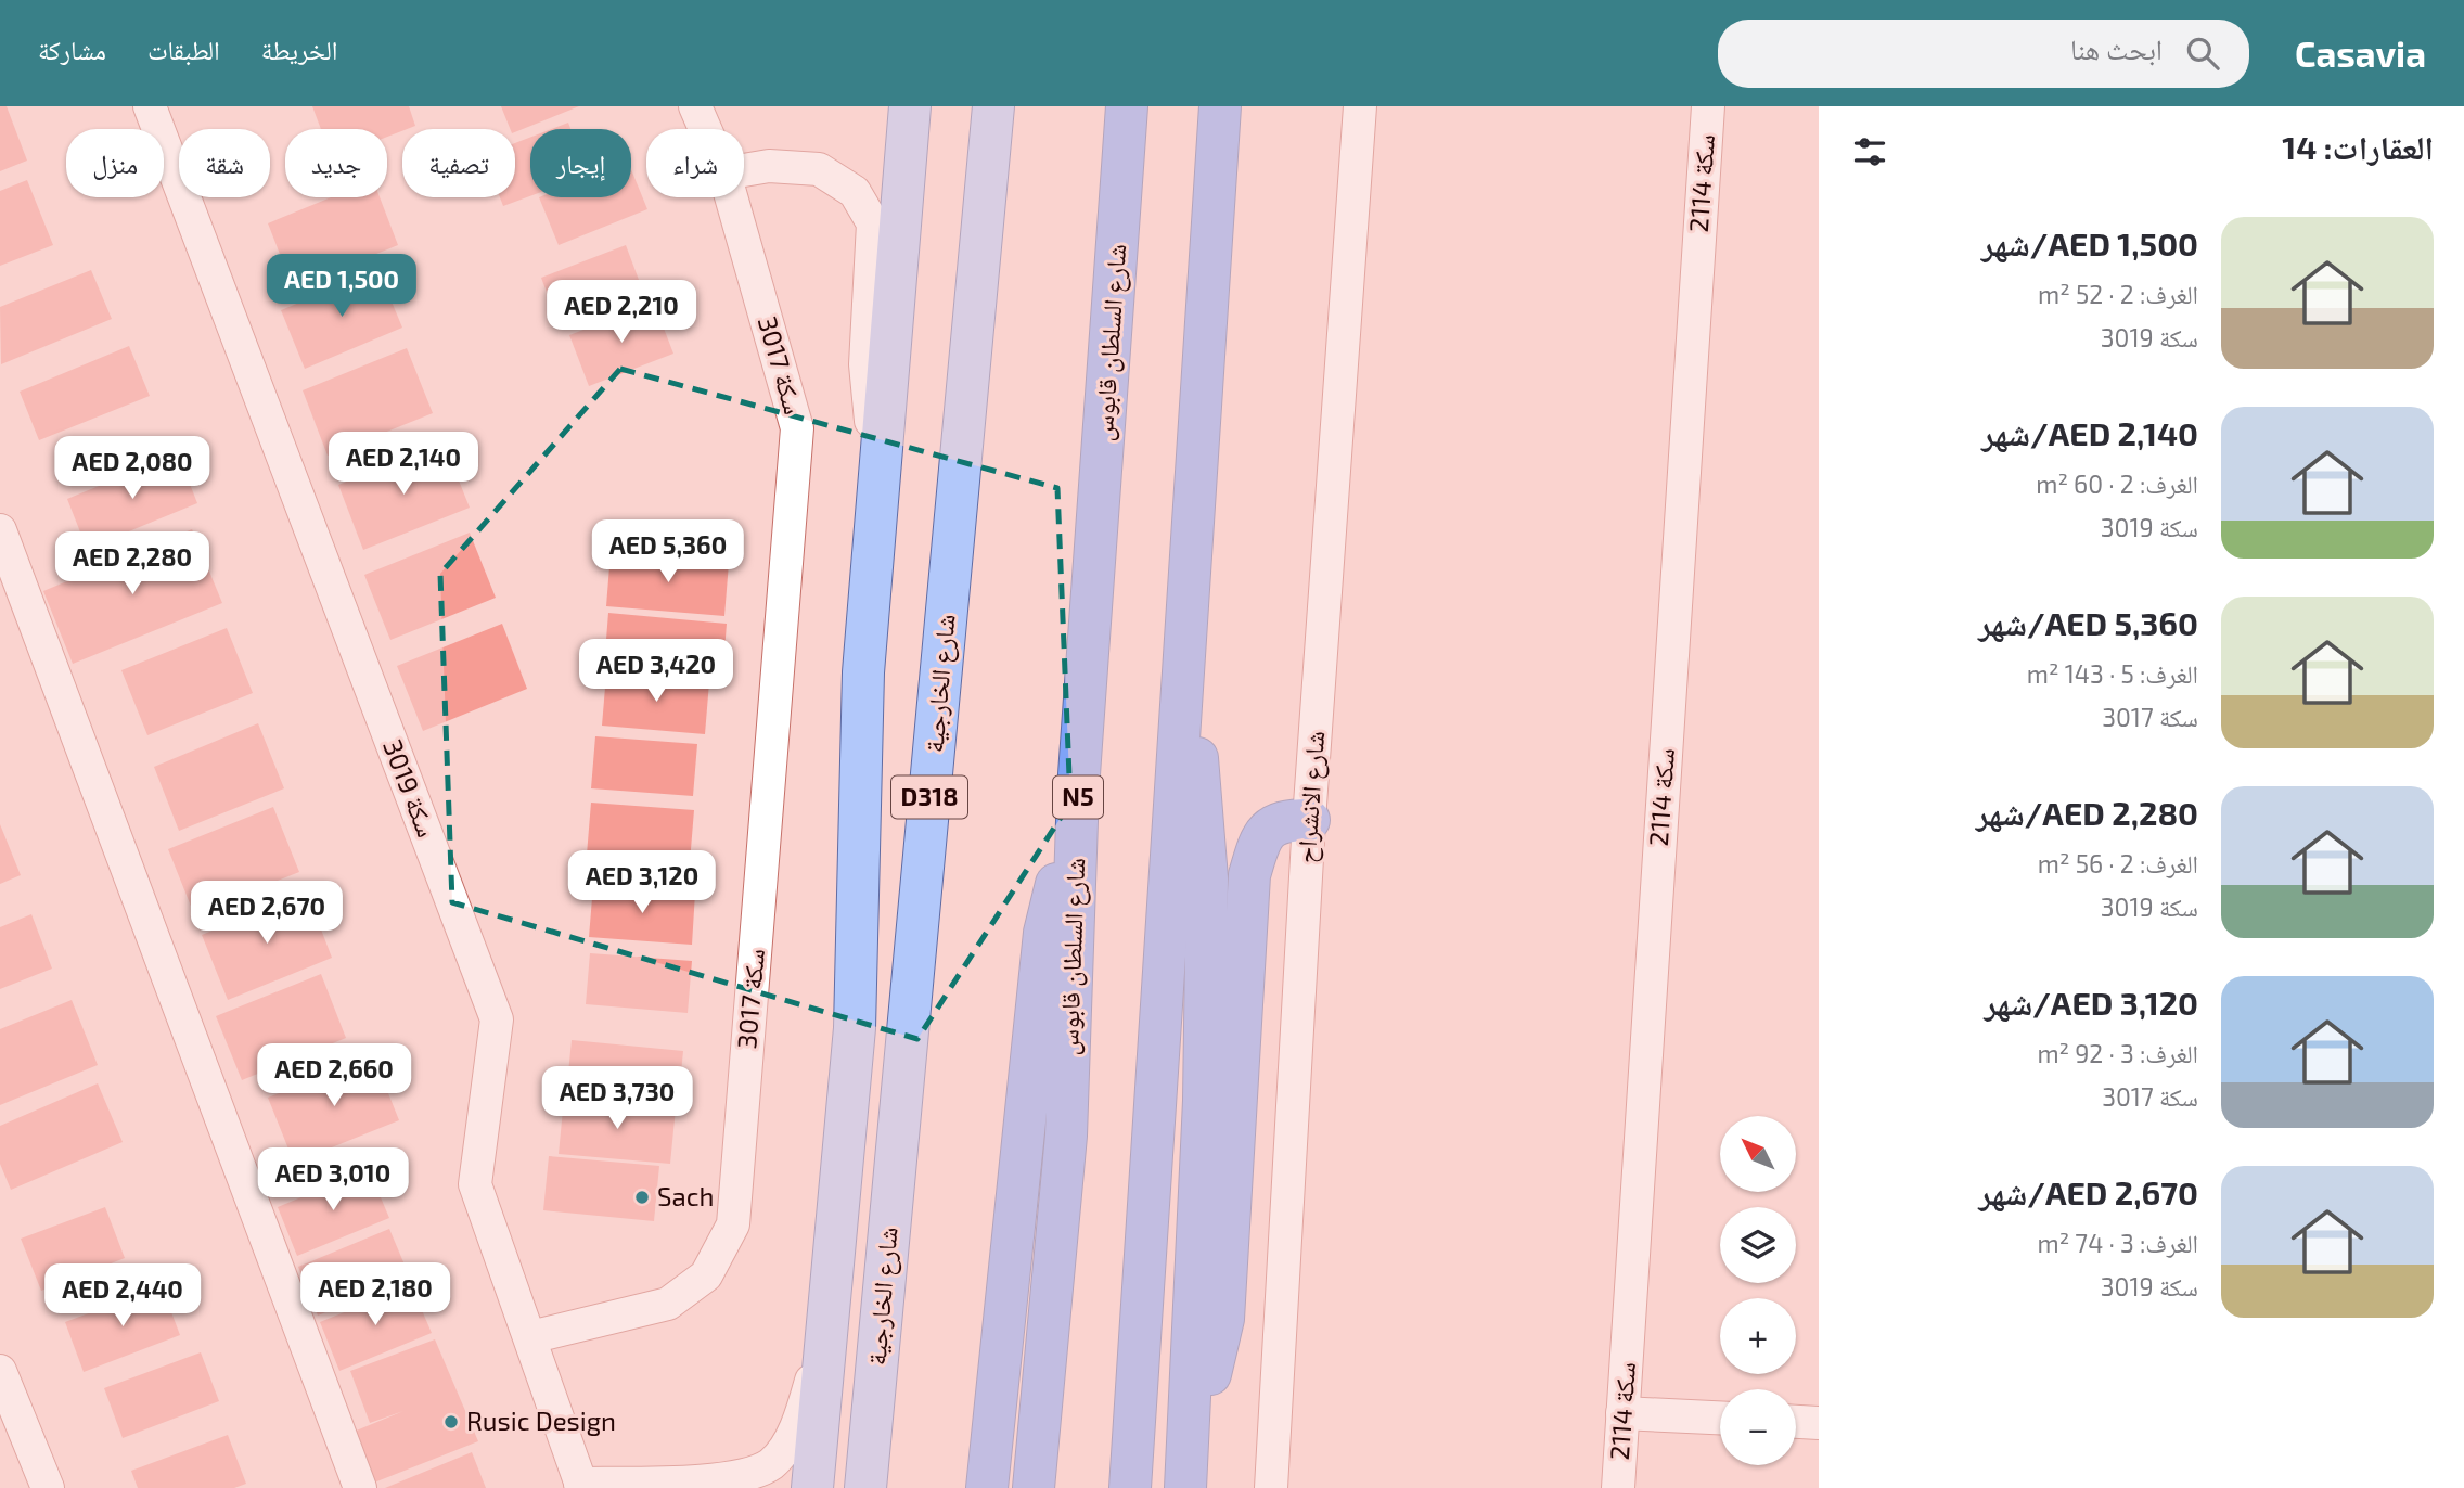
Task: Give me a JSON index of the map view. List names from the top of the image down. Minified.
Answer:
{"streets":{"highway":["شارع السلطان قابوس","N5"],"main road":["شارع الخارجية","D318"],"street":["سكة 2114","سكة 3017","سكة 3019","شارع الانشراح"]},"crossings":[["سكة 3017","سكة 3019"],["شارع الخارجية","سكة 3019"]],"places":["Sach","Rusic Design"],"north":"top left","page":{"header":"Casavia","search":"ابحث هنا","nav":["الخريطة","الطبقات","مشاركة"],"heading":"العقارات: 14","chip":["شراء","إيجار","تصفية","جديد","شقة","منزل"],"list":[{"name":"AED 1,500/شهر","note":"الغرف: 2 · 52 m² · سكة 3019"},{"name":"AED 2,140/شهر","note":"الغرف: 2 · 60 m² · سكة 3019"},{"name":"AED 5,360/شهر","note":"الغرف: 5 · 143 m² · سكة 3017"},{"name":"AED 2,280/شهر","note":"الغرف: 2 · 56 m² · سكة 3019"},{"name":"AED 3,120/شهر","note":"الغرف: 3 · 92 m² · سكة 3017"},{"name":"AED 2,670/شهر","note":"الغرف: 3 · 74 m² · سكة 3019"}],"price":["AED 1,500","AED 2,210","AED 2,140","AED 2,080","AED 5,360","AED 2,280","AED 3,420","AED 3,120","AED 2,670","AED 2,660","AED 3,730","AED 3,010","AED 2,180","AED 2,440"],"map_buttons":["+","−"]}}
